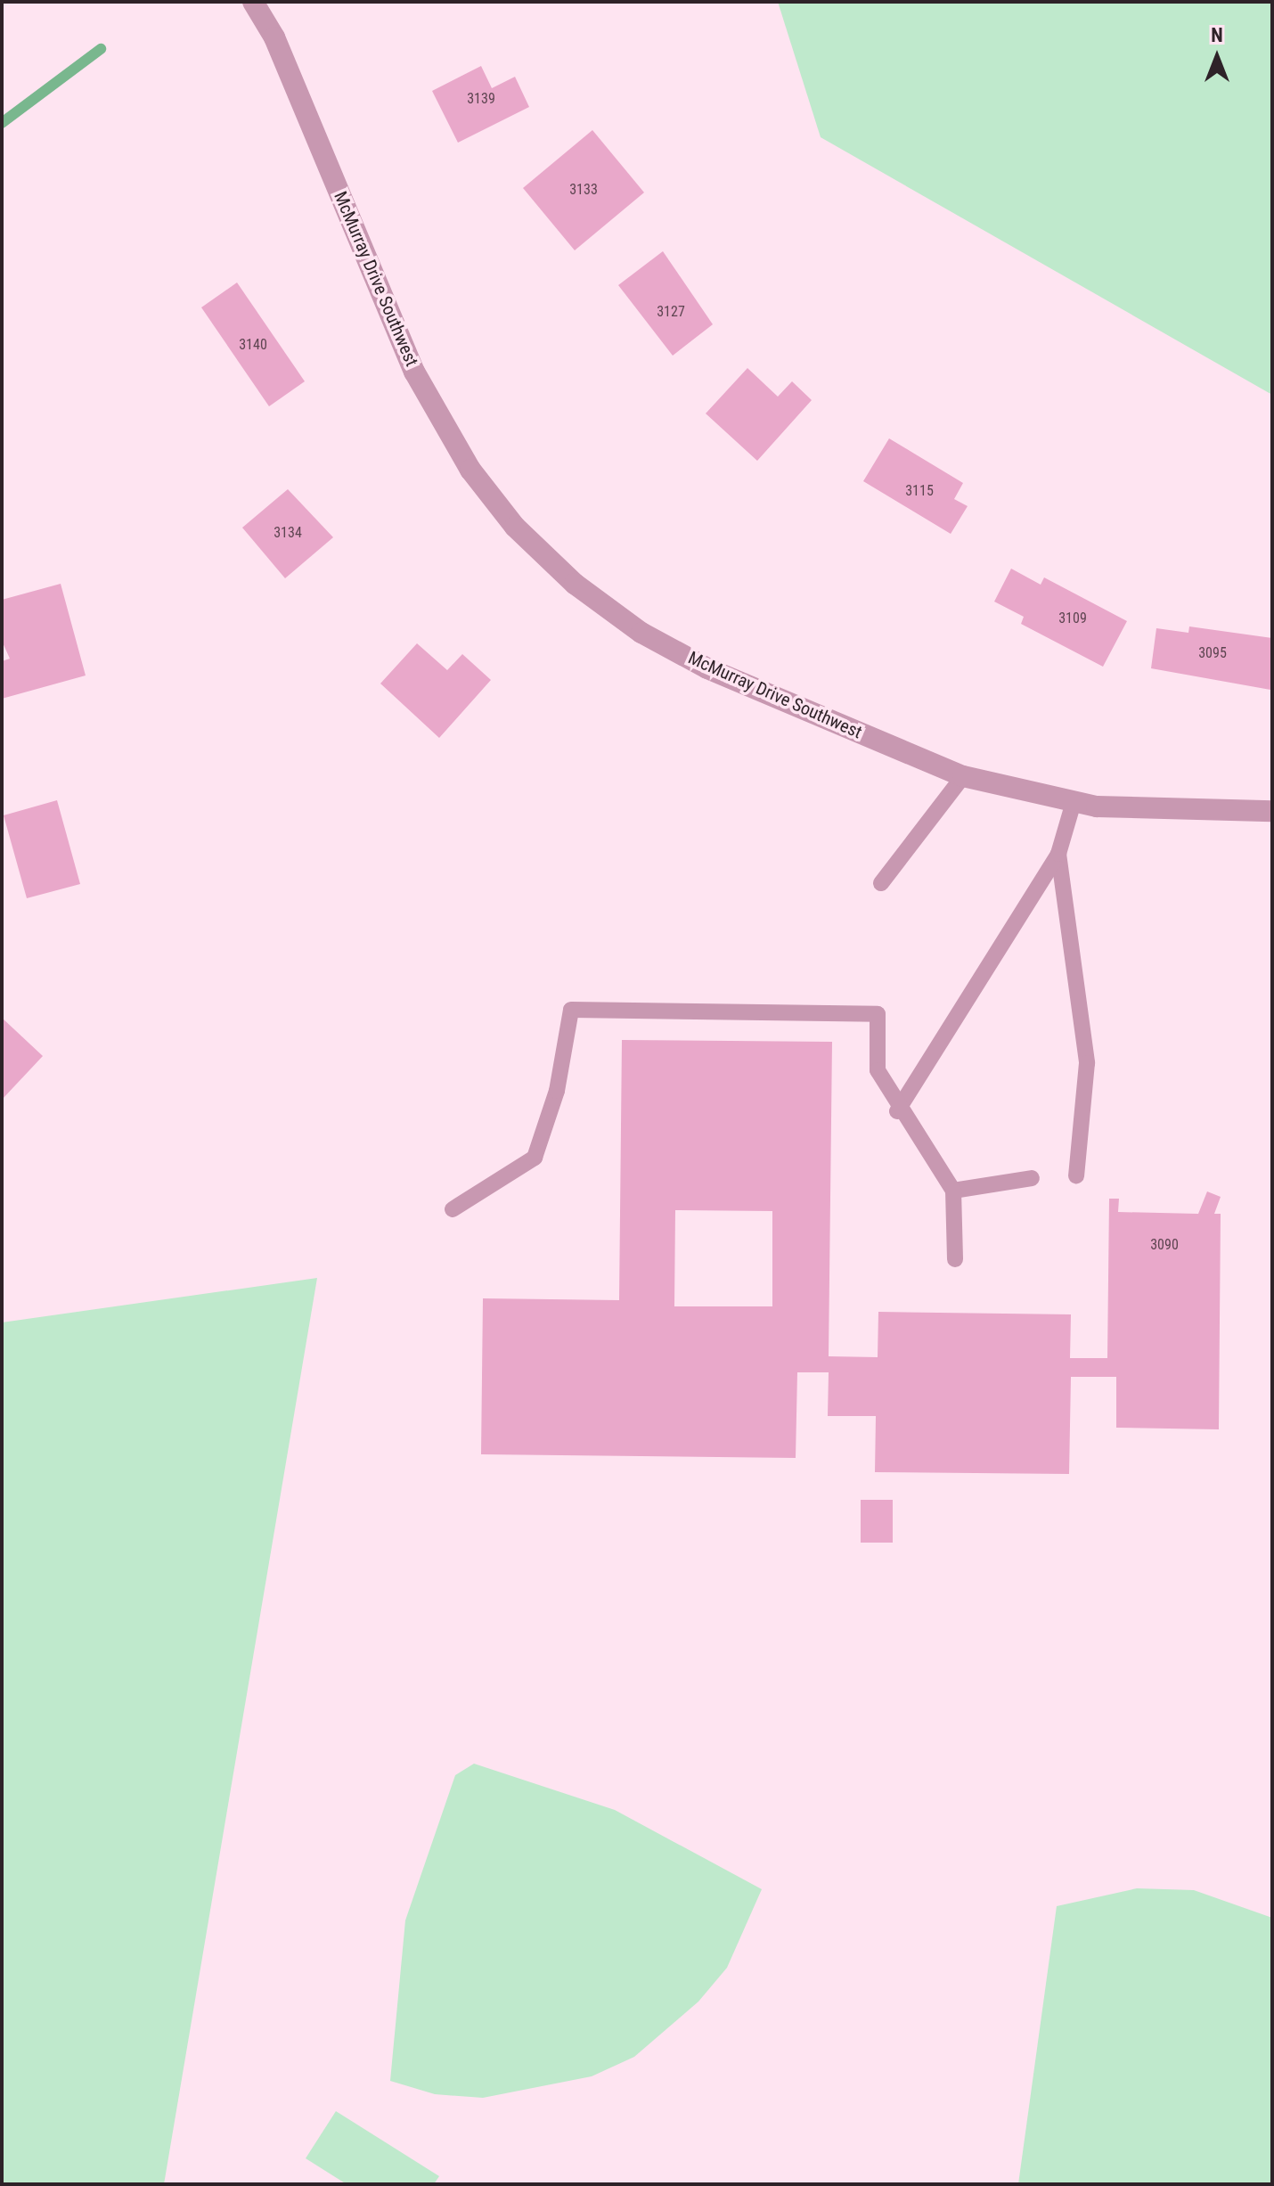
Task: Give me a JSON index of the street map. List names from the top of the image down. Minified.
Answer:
{"streets":{"street":["McMurray Drive Southwest"]},"house_numbers":["3139","3133","3127","3140","3115","3134","3109","3095","3090"],"north":"top"}
